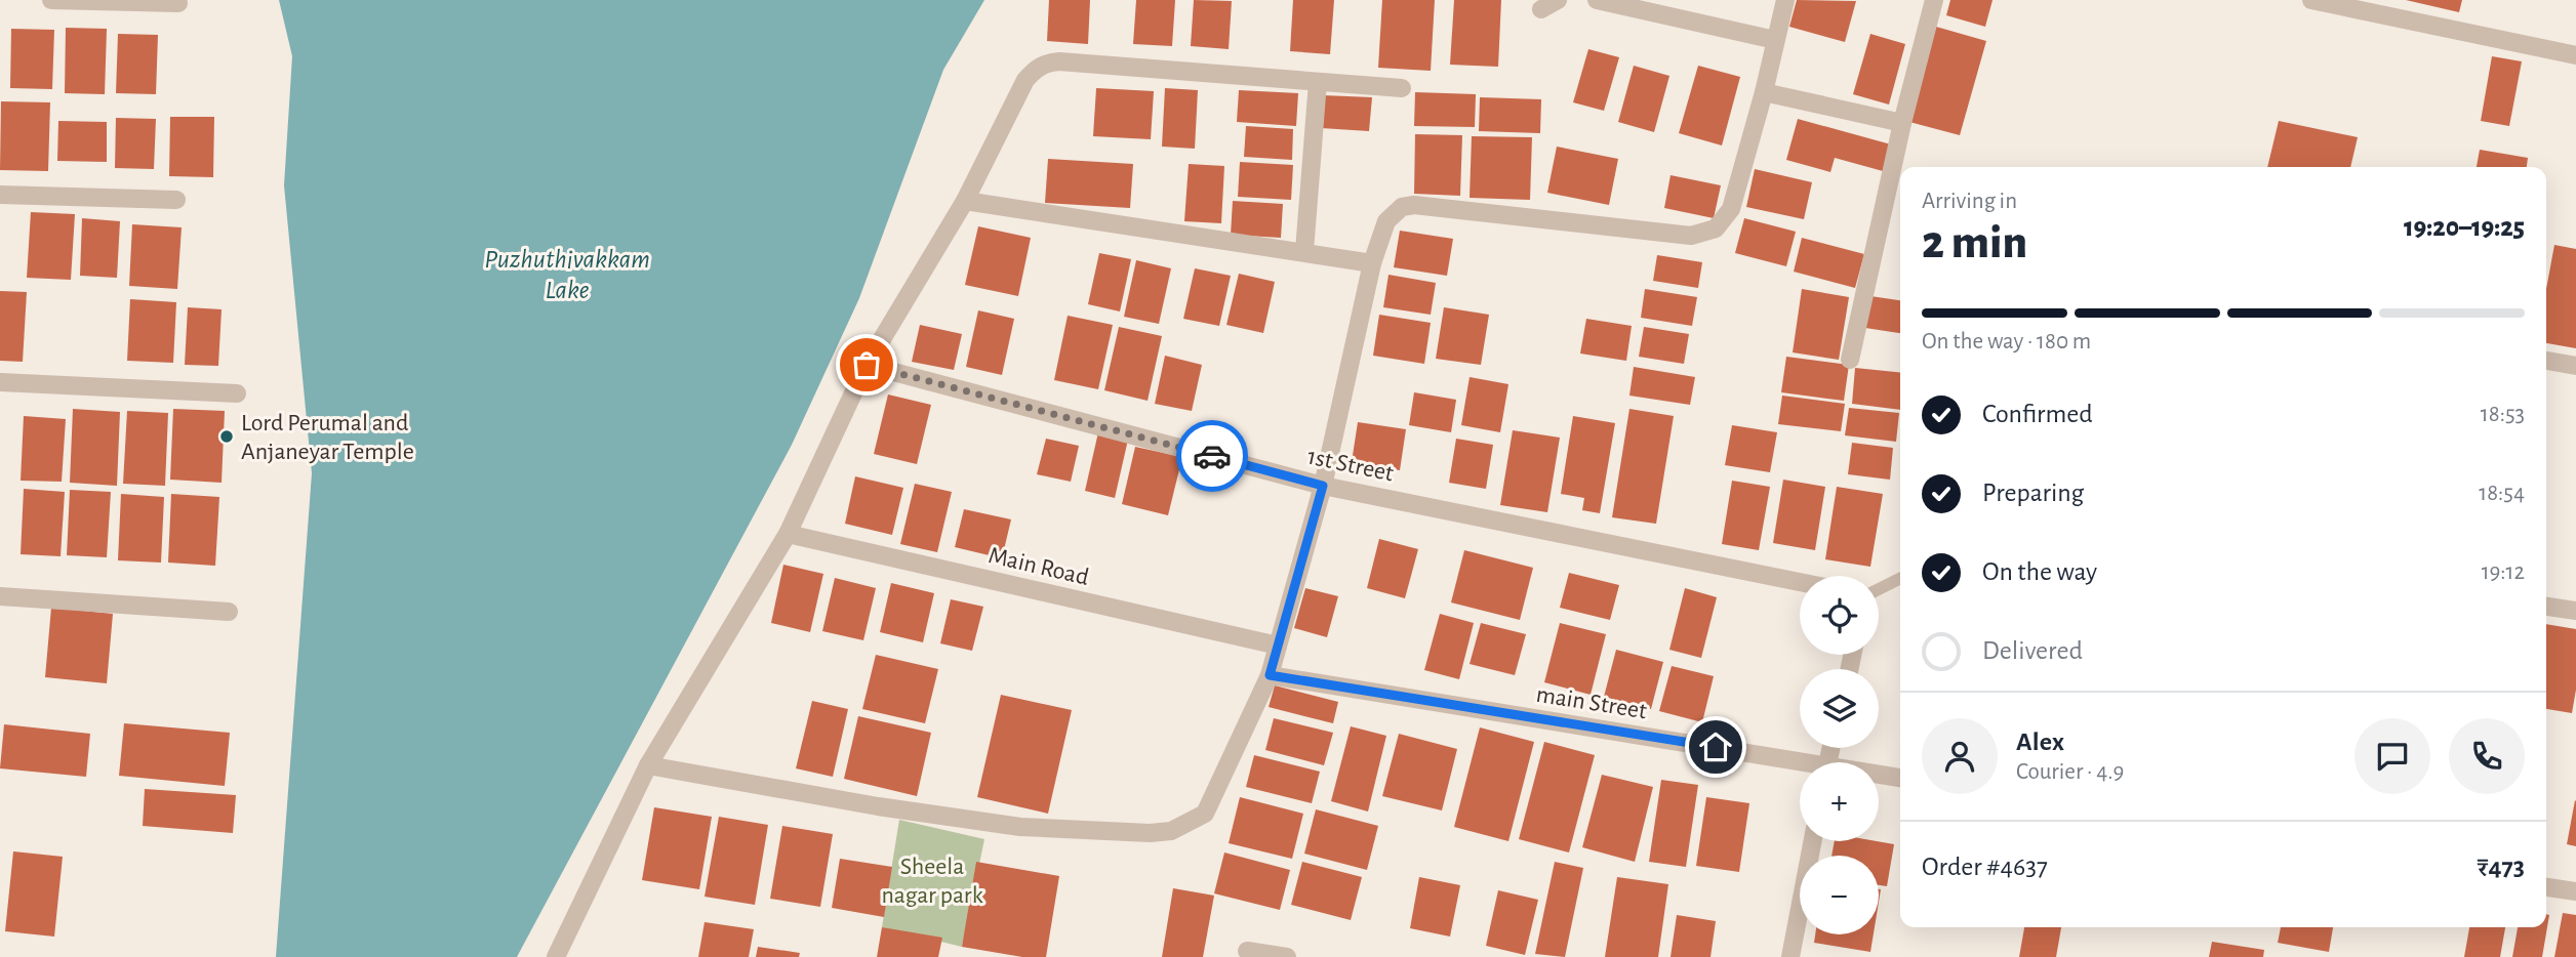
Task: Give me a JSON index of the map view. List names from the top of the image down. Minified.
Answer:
{"streets":{"street":["1st Street","Main Road","main Street"]},"water":["Puzhuthivakkam Lake"],"parks":["Sheela nagar park"],"places":["Lord Perumal and Anjaneyar Temple"],"page":{"heading":["2 min","Arriving in","19:20–19:25"],"panel":["Alex","Courier · 4.9","Order #4637","₹473"],"bar":"On the way · 180 m","list":[["Confirmed","18:53"],["Preparing","18:54"],["On the way","19:12"],"Delivered"],"map_buttons":["+","−"]}}
